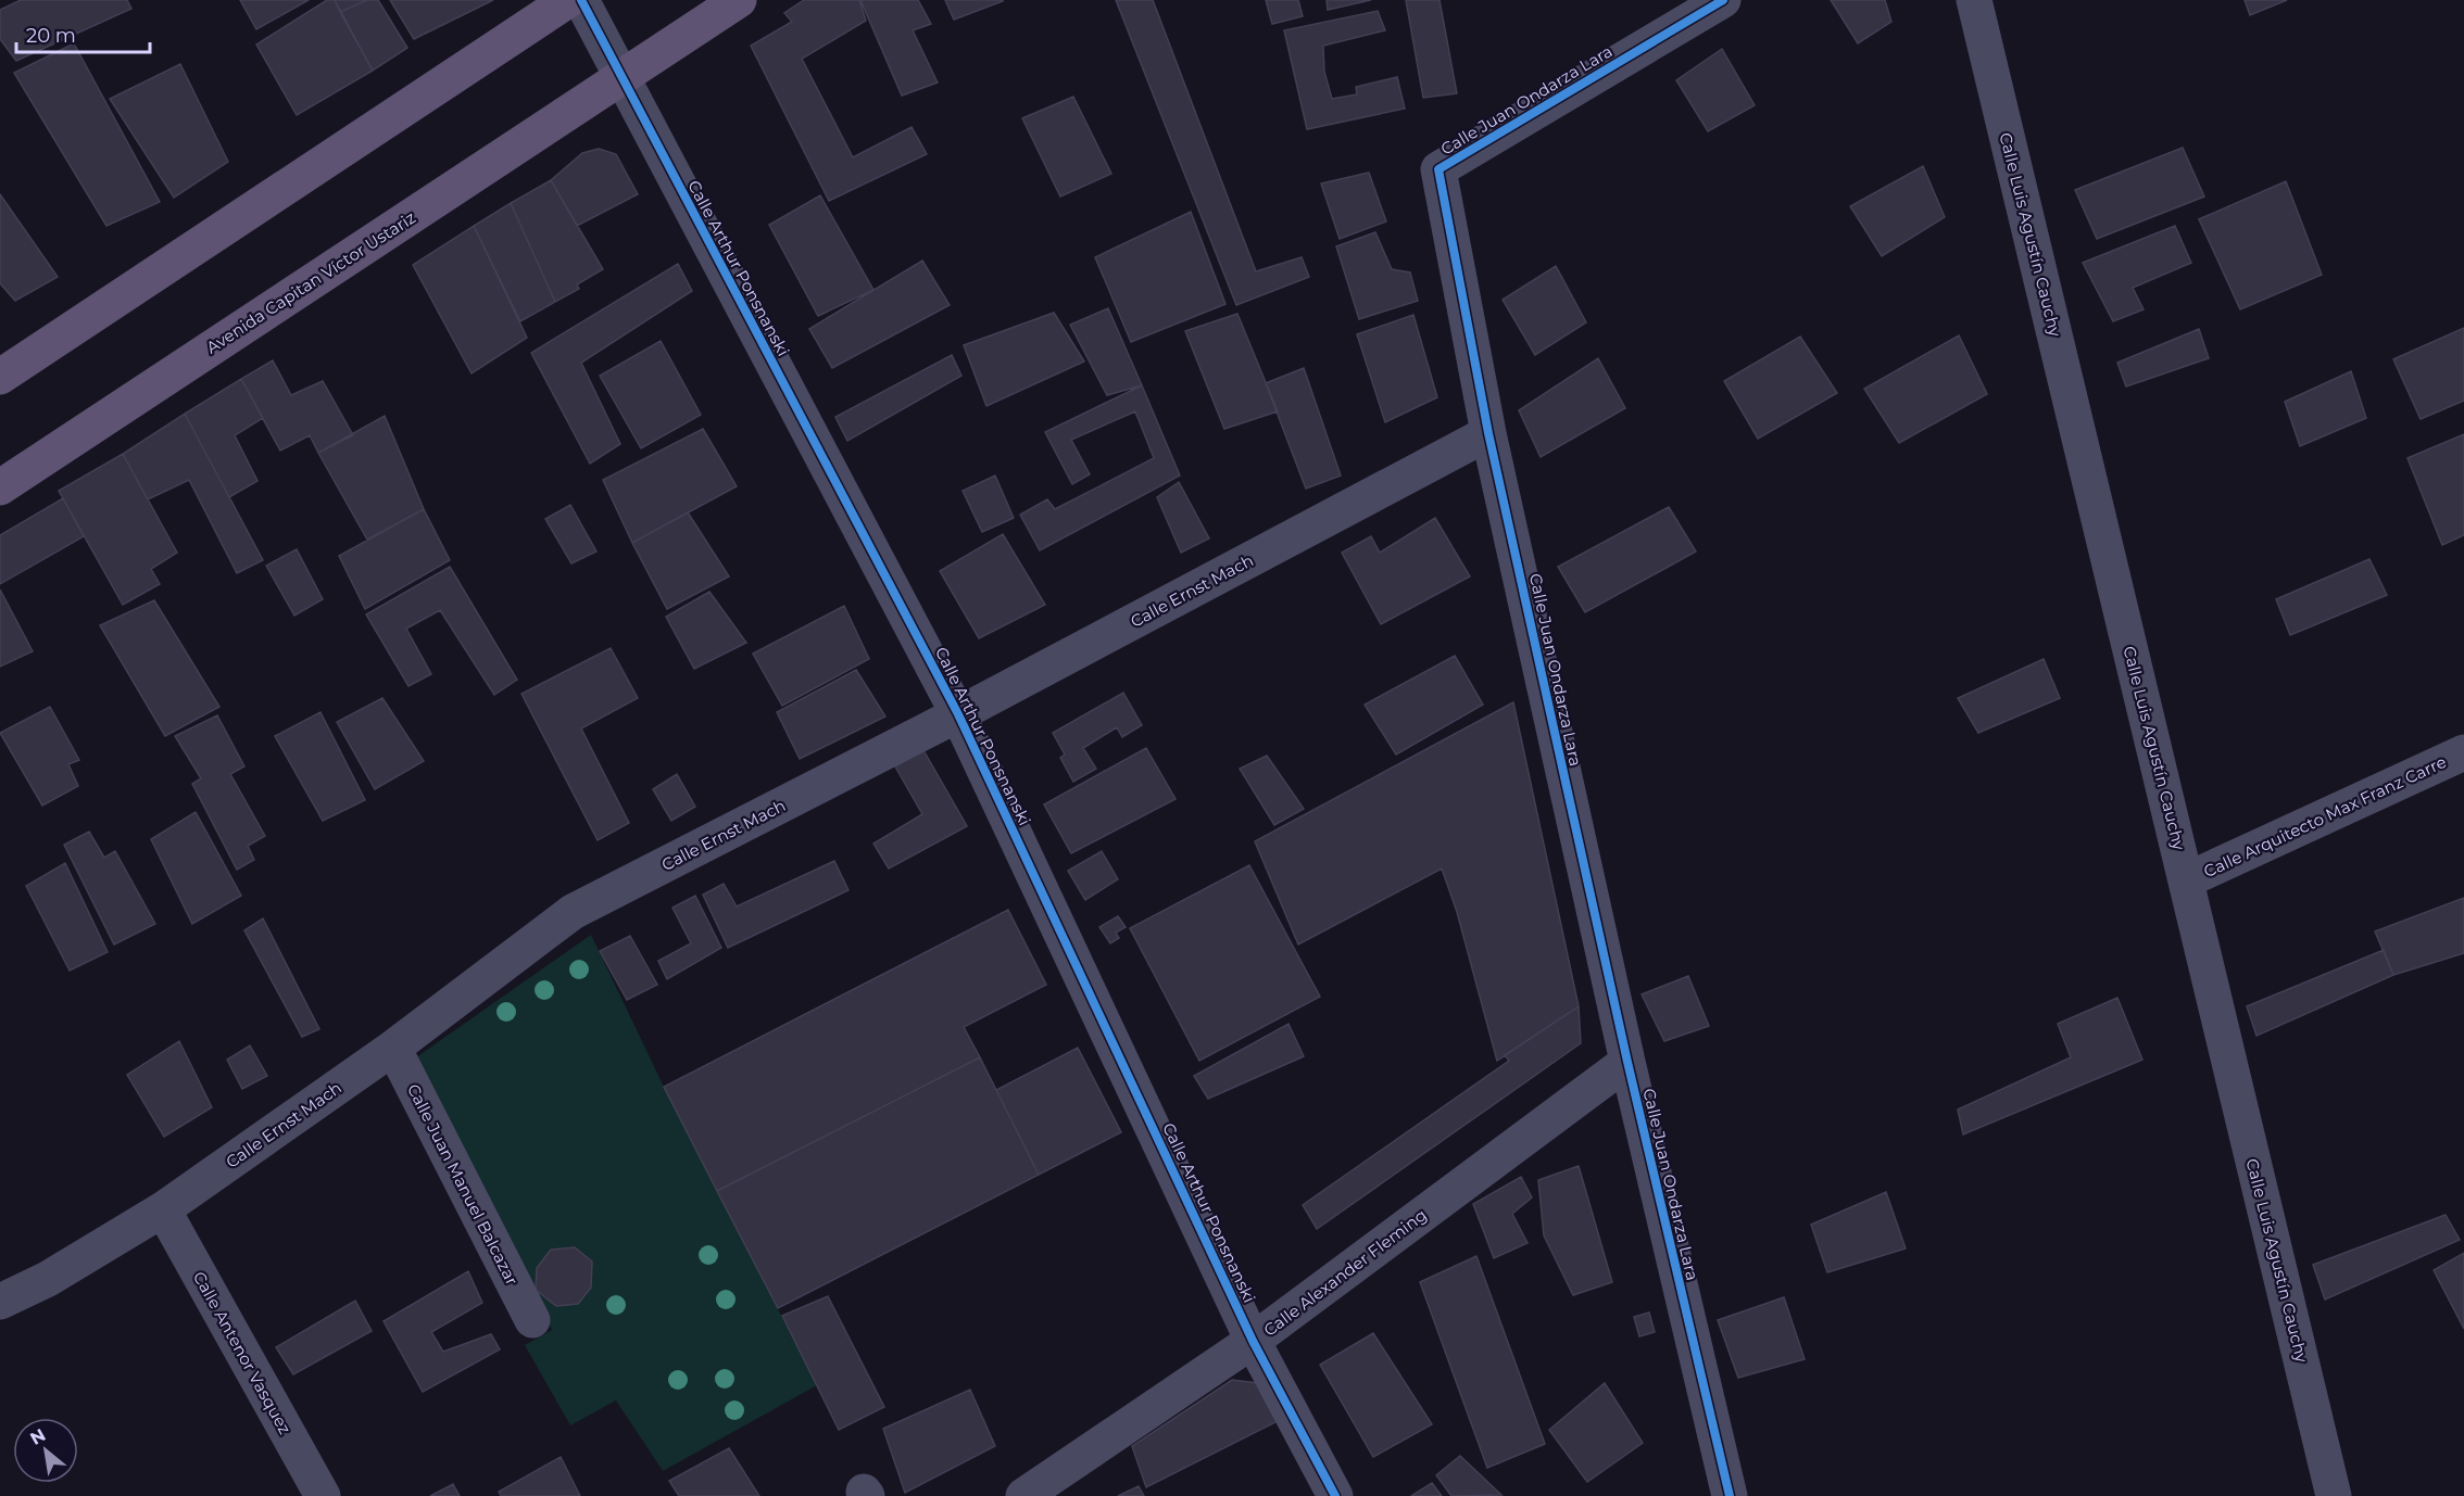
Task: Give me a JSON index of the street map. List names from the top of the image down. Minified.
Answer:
{"streets":{"main road":["Avenida Capitan Víctor Ustariz"],"street":["Calle Juan Ondarza Lara","Calle Luis Agustín Cauchy","Calle Arthur Ponsnanski","Calle Ernst Mach","Calle Arquitecto Max Franz Carre","Calle Juan Manuel Balcazar","Calle Alexander Fleming","Calle Antenor Vasquez"]},"crossings":[["Calle Juan Ondarza Lara","Calle Ernst Mach"],["Calle Juan Ondarza Lara","Calle Alexander Fleming"],["Calle Luis Agustín Cauchy","Calle Arquitecto Max Franz Carre"],["Calle Arthur Ponsnanski","Avenida Capitan Víctor Ustariz"],["Calle Arthur Ponsnanski","Calle Ernst Mach"],["Calle Arthur Ponsnanski","Calle Alexander Fleming"],["Calle Ernst Mach","Calle Juan Manuel Balcazar"],["Calle Ernst Mach","Calle Antenor Vasquez"]],"scale_bar":"20 m","north":"top left"}
